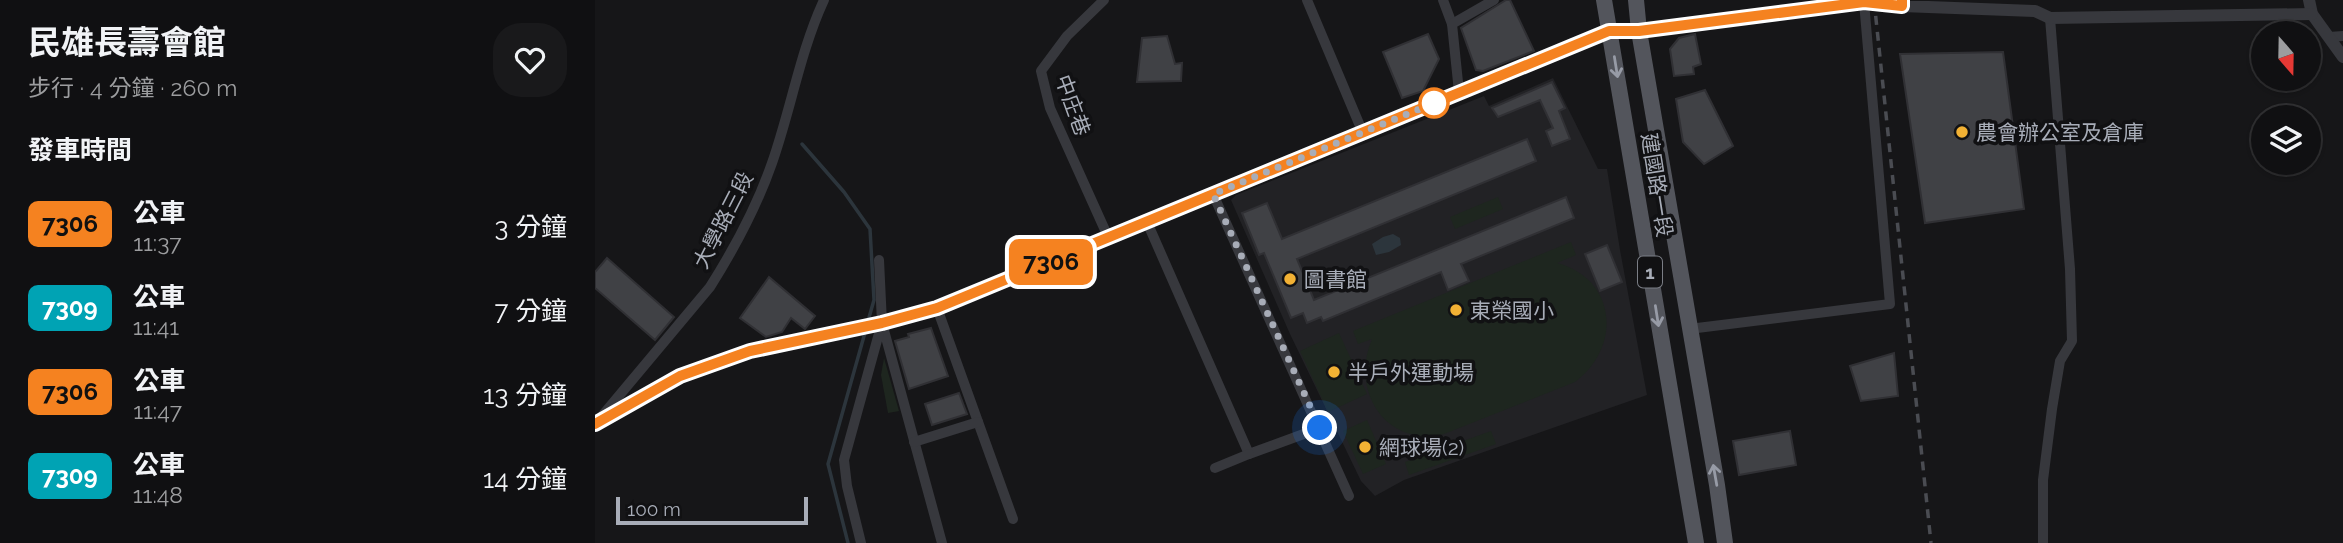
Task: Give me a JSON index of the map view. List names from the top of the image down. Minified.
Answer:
{"streets":{"main road":["建國路一段","1"],"street":["中庄巷","大學路三段"]},"places":["農會辦公室及倉庫","圖書館","東榮國小","半戶外運動場","網球場(2)"],"lines":["bus line 7306"],"scale_bar":"100 m","north":"bottom","page":{"heading":[["民雄長壽會館","步行 · 4 分鐘 · 260 m"],"發車時間"],"on_map":"7306","list":[{"mark":"7306","name":"公車","note":"11:37","value":"3 分鐘"},{"mark":"7309","name":"公車","note":"11:41","value":"7 分鐘"},{"mark":"7306","name":"公車","note":"11:47","value":"13 分鐘"},{"mark":"7309","name":"公車","note":"11:48","value":"14 分鐘"}],"scale":"100 m"}}
